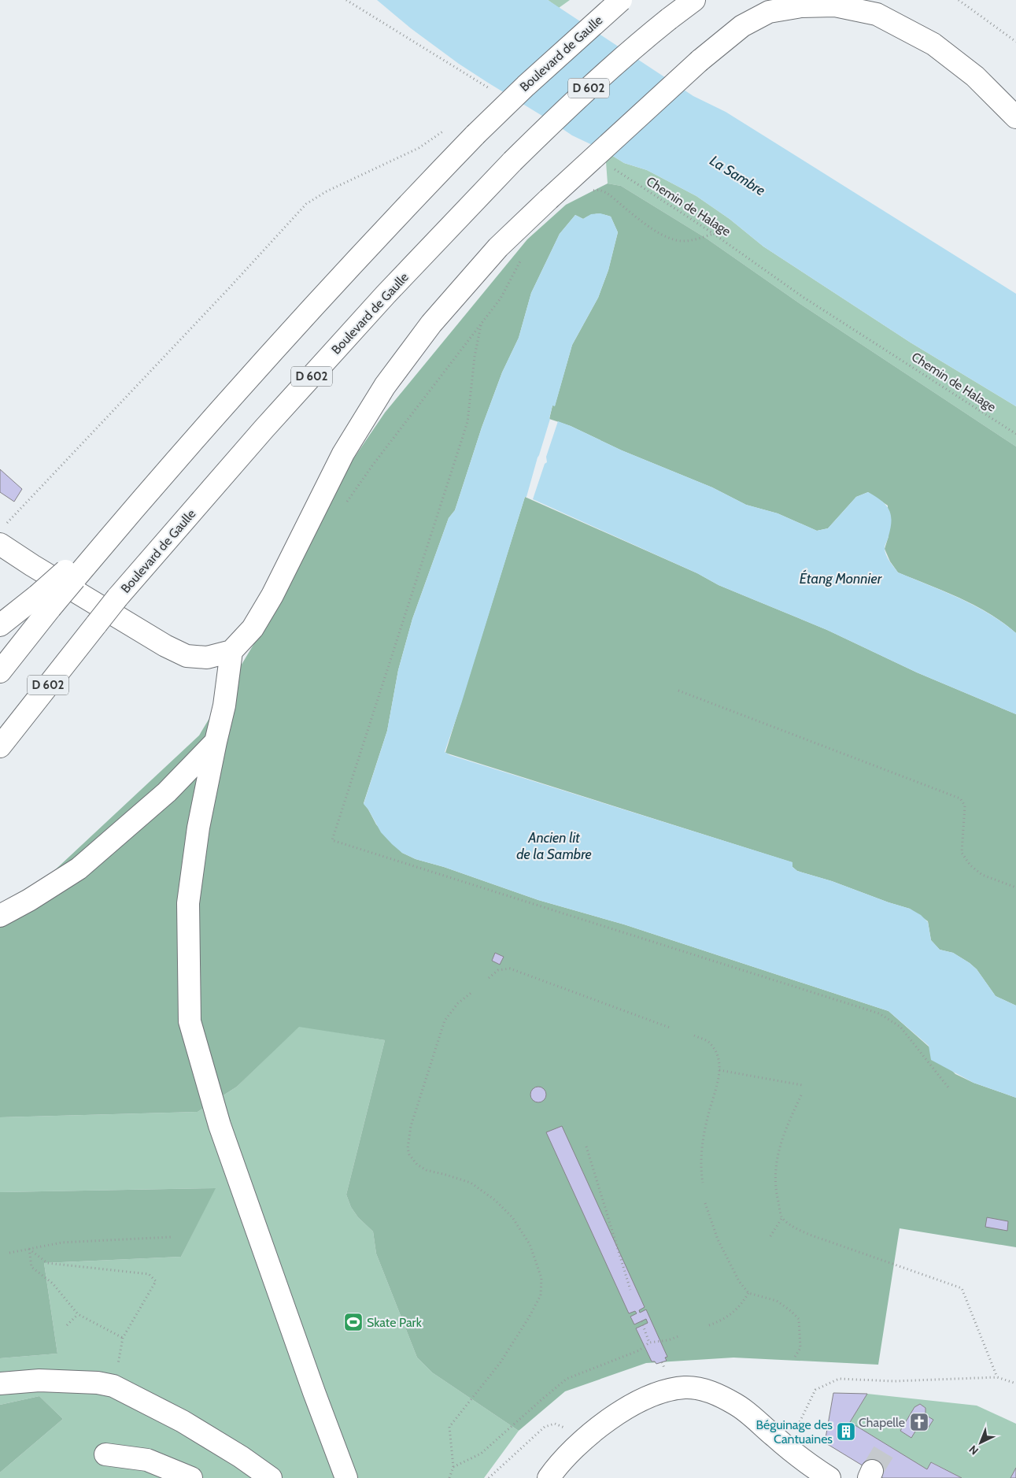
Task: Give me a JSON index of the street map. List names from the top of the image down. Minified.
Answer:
{"streets":{"main road":["Boulevard de Gaulle","D 602"],"path":["Chemin de Halage"]},"water":["La Sambre","Étang Monnier","Ancien lit de la Sambre"],"places":{"sports":["Skate Park"],"church":["Chapelle"],"building":["Béguinage des Cantuaines"]},"north":"bottom left"}
